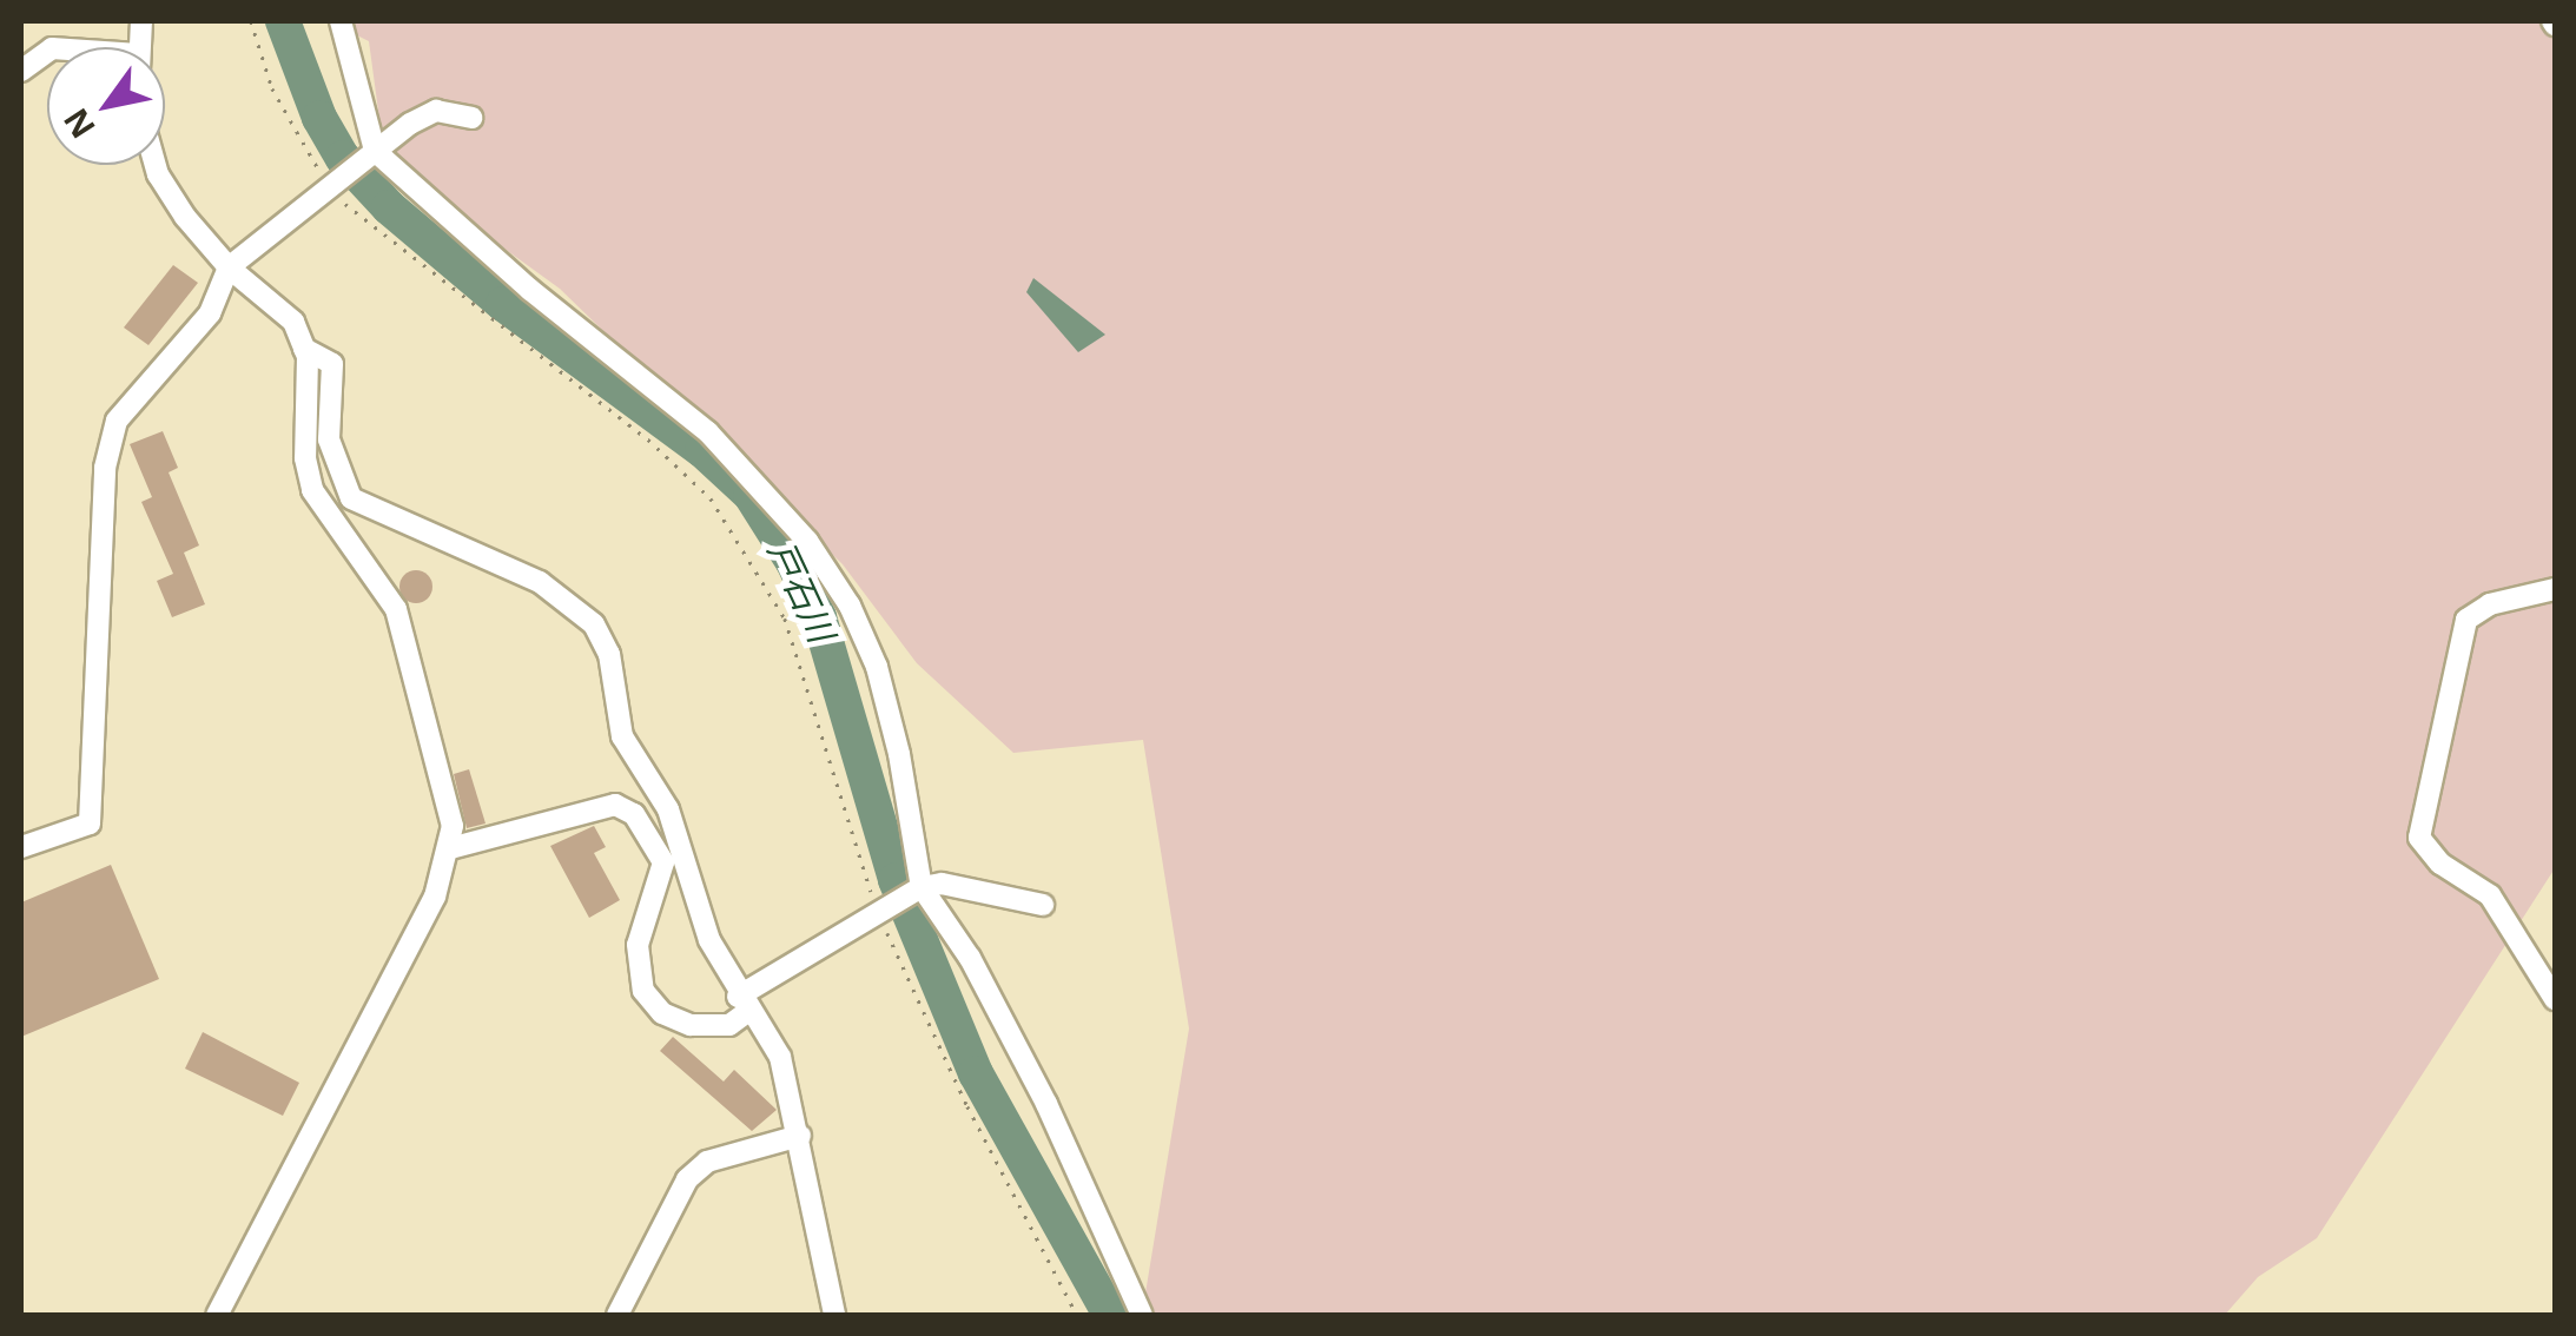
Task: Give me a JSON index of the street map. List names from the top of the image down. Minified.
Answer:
{"water":["戸石川"],"north":"bottom left"}
